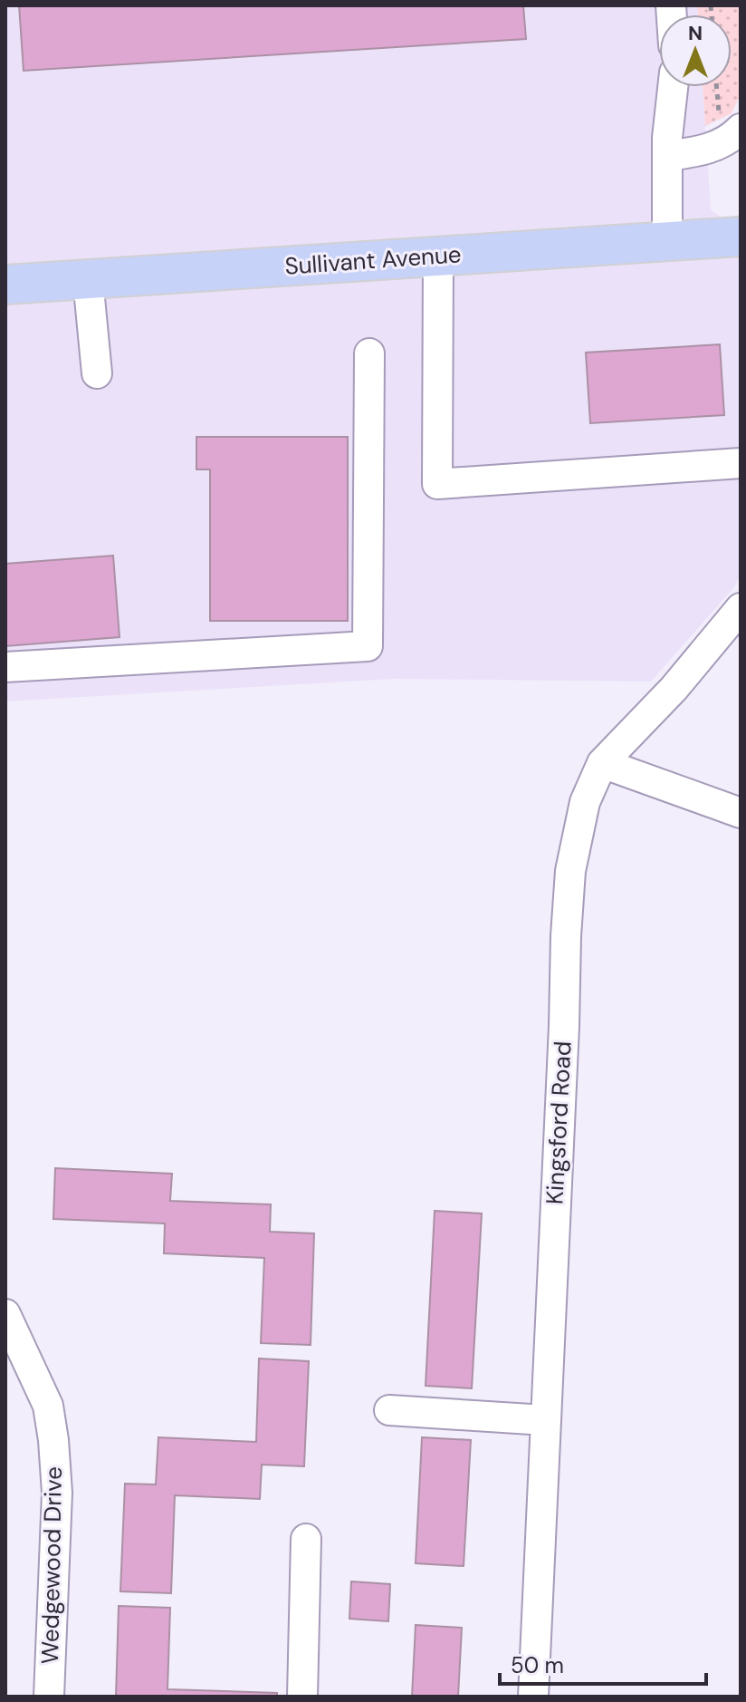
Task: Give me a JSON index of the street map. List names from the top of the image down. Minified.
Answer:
{"streets":{"main road":["Sullivant Avenue"],"street":["Kingsford Road","Wedgewood Drive"]},"scale_bar":"50 m","north":"top"}
